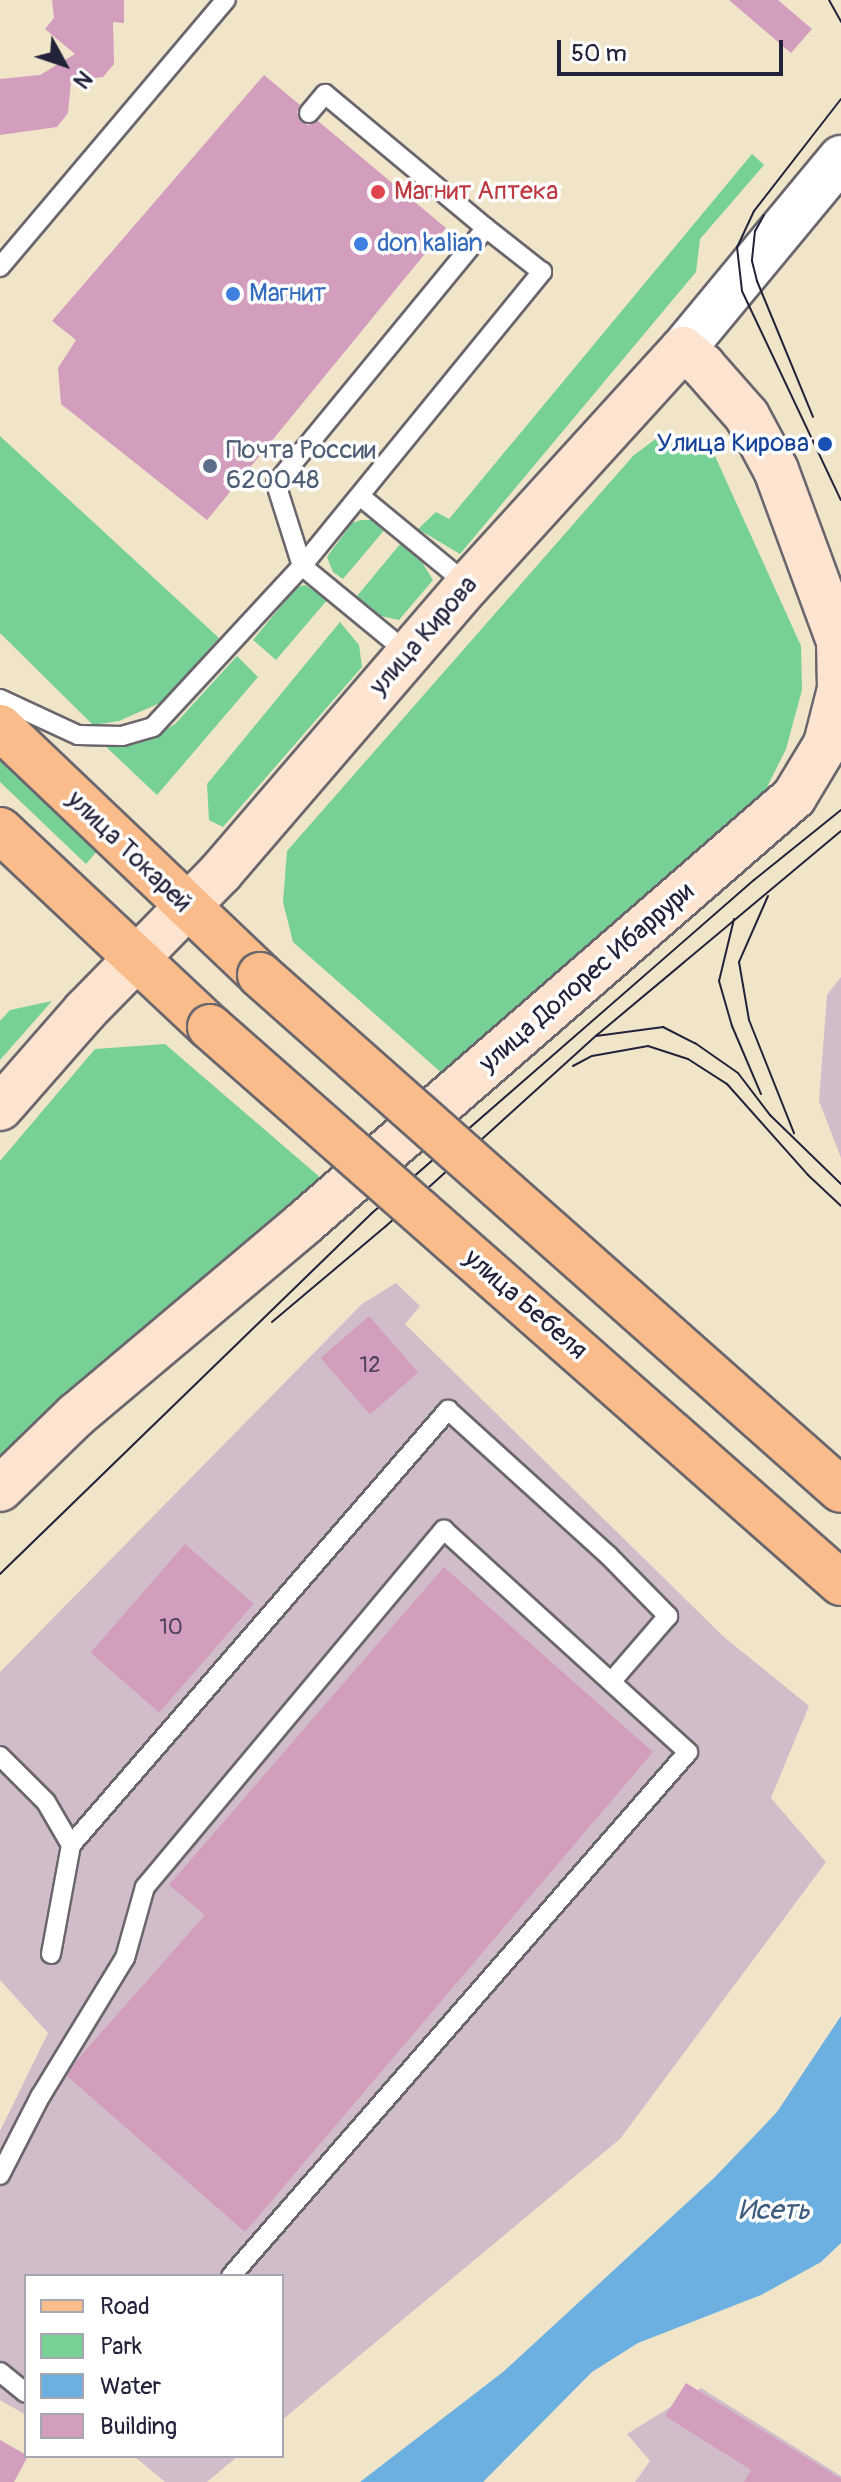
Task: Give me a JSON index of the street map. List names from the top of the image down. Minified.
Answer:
{"streets":{"main road":["улица Кирова","улица Токарей","улица Долорес Ибаррури","улица Бебеля"]},"crossings":[["улица Кирова","улица Токарей"],["улица Кирова","улица Долорес Ибаррури"],["улица Кирова","улица Бебеля"]],"water":["Исеть"],"places":["Магнит Аптека","don kalian","Магнит","Улица Кирова","Почта России 620048"],"house_numbers":["12","10"],"legend":["Road","Park","Water","Building"],"scale_bar":"50 m","north":"bottom right"}
